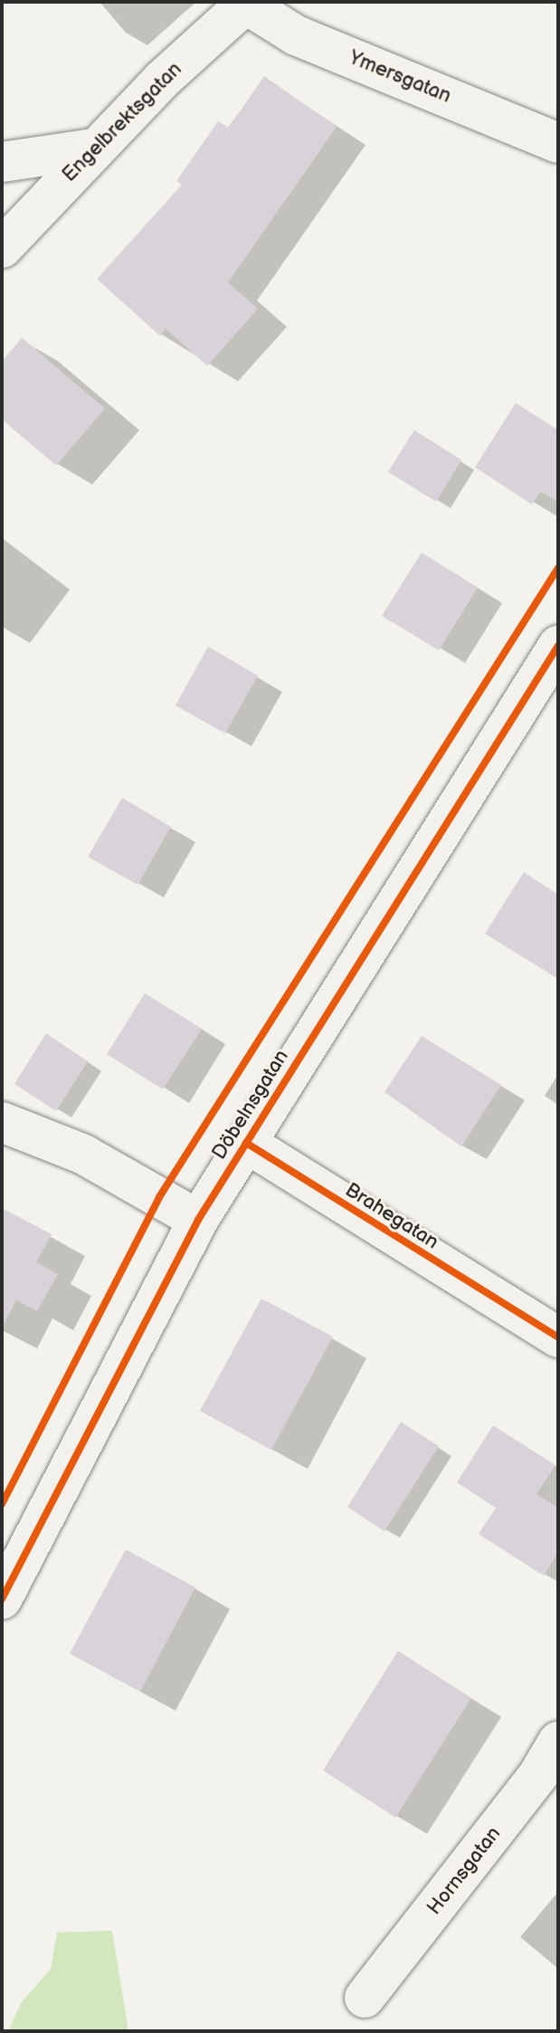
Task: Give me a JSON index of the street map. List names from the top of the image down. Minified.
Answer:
{"streets":{"street":["Ymersgatan","Engelbrektsgatan","Döbelnsgatan","Brahegatan","Hornsgatan"]},"crossings":[["Ymersgatan","Engelbrektsgatan"],["Döbelnsgatan","Brahegatan"]]}
